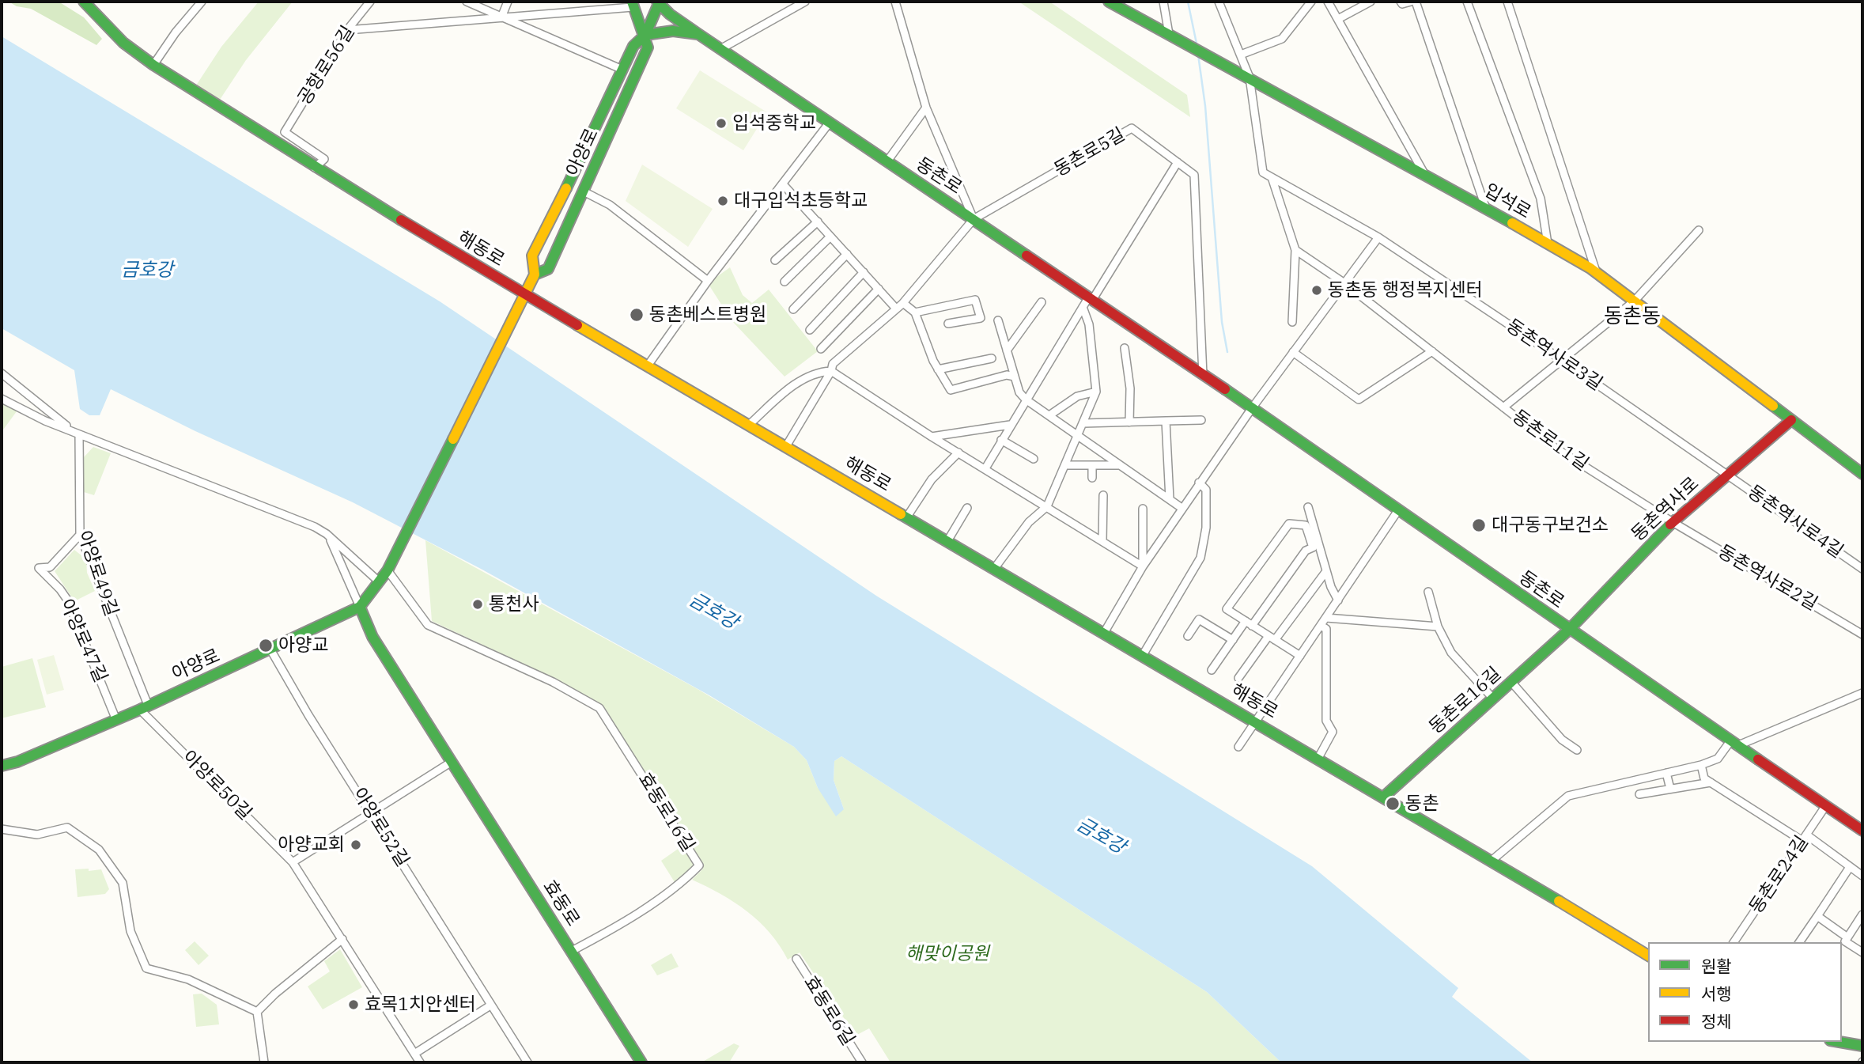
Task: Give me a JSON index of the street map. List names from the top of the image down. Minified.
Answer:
{"streets":{"main road":["아양로","동촌로","입석로","해동로","동촌역사로","동촌로16길","효동로"],"street":["공항로56길","동촌로5길","동촌역사로3길","동촌로11길","동촌역사로4길","아양로49길","동촌역사로2길","아양로47길","아양로50길","효동로16길","아양로52길","동촌로24길","효동로6길"]},"crossings":[["공항로56길","해동로"],["아양로","동촌로"],["아양로","해동로"],["아양로","아양로49길"],["아양로","아양로47길"],["아양로","아양로50길"],["아양로","효동로16길"],["아양로","아양로52길"],["아양로","효동로"],["동촌로5길","동촌로"],["동촌로","동촌역사로"],["동촌로","동촌로16길"],["동촌로","동촌로24길"],["입석로","동촌역사로3길"],["입석로","동촌역사로"],["해동로","동촌로16길"],["동촌역사로3길","동촌역사로"],["동촌역사로3길","동촌역사로4길"],["동촌로11길","동촌역사로"],["동촌로11길","동촌역사로2길"],["동촌역사로","동촌역사로4길"],["동촌역사로","동촌역사로2길"],["동촌역사로","동촌로16길"],["아양로49길","아양로47길"],["아양로49길","아양로50길"],["효동로16길","효동로"]],"districts":["동촌동"],"water":["금호강"],"parks":["해맞이공원"],"places":["입석중학교","대구입석초등학교","동촌동 행정복지센터","동촌베스트병원","대구동구보건소","통천사","아양교","동촌","아양교회","효목1치안센터"],"legend":["원활","서행","정체"]}
